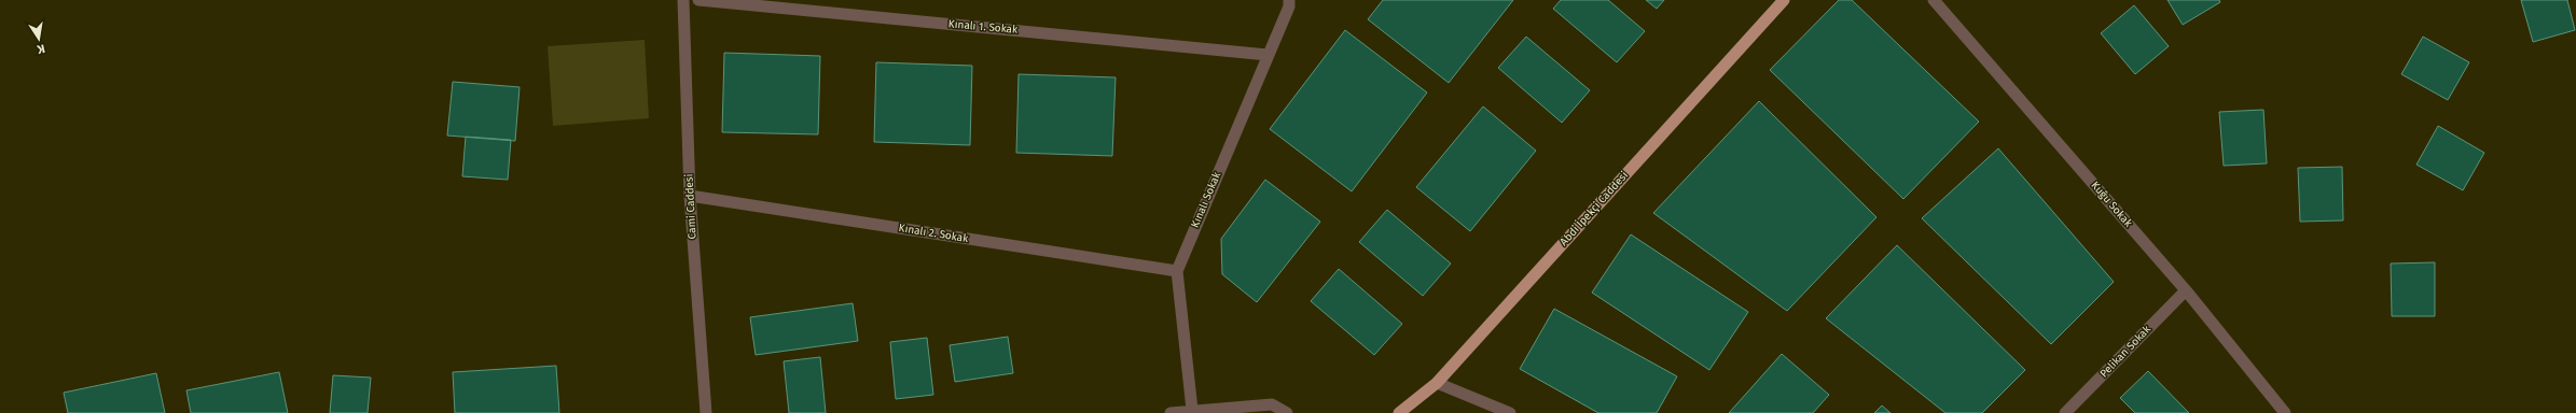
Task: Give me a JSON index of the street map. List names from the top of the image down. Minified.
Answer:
{"streets":{"main road":["Abdi İpekçi Caddesi"],"street":["Kınalı 1. Sokak","Kınalı Sokak","Kuğu Sokak","Cami Caddesi","Kınalı 2. Sokak","Pelikan Sokak"]},"crossings":[["Kınalı 1. Sokak","Kınalı Sokak"],["Kınalı Sokak","Kınalı 2. Sokak"],["Kuğu Sokak","Pelikan Sokak"],["Cami Caddesi","Kınalı 2. Sokak"]],"north":"bottom"}
